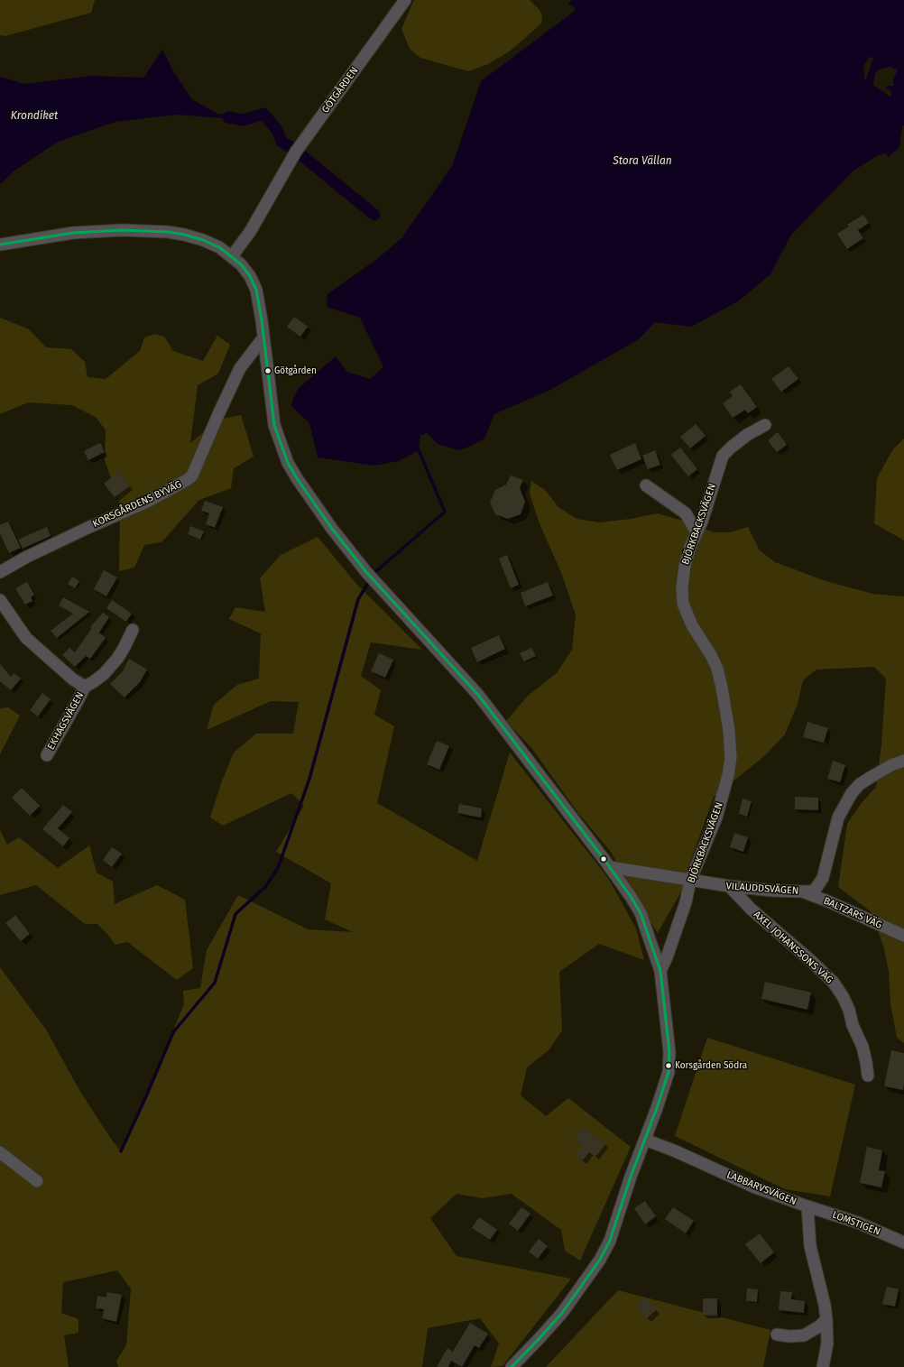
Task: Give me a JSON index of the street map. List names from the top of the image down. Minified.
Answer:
{"streets":{"street":["GÖTGÅRDEN","KORSGÅRDENS BYVÄG","BJÖRKBACKSVÄGEN","EKHAGSVÄGEN","VILAUDDSVÄGEN","BALTZARS VÄG","AXEL JOHANSSONS VÄG","LABBARVSVÄGEN","LOMSTIGEN"]},"crossings":[["BJÖRKBACKSVÄGEN","VILAUDDSVÄGEN"],["VILAUDDSVÄGEN","BALTZARS VÄG"],["VILAUDDSVÄGEN","AXEL JOHANSSONS VÄG"],["LABBARVSVÄGEN","LOMSTIGEN"]],"water":["Krondiket","Stora Vällan"],"places":["Götgården","Korsgården Södra"]}
